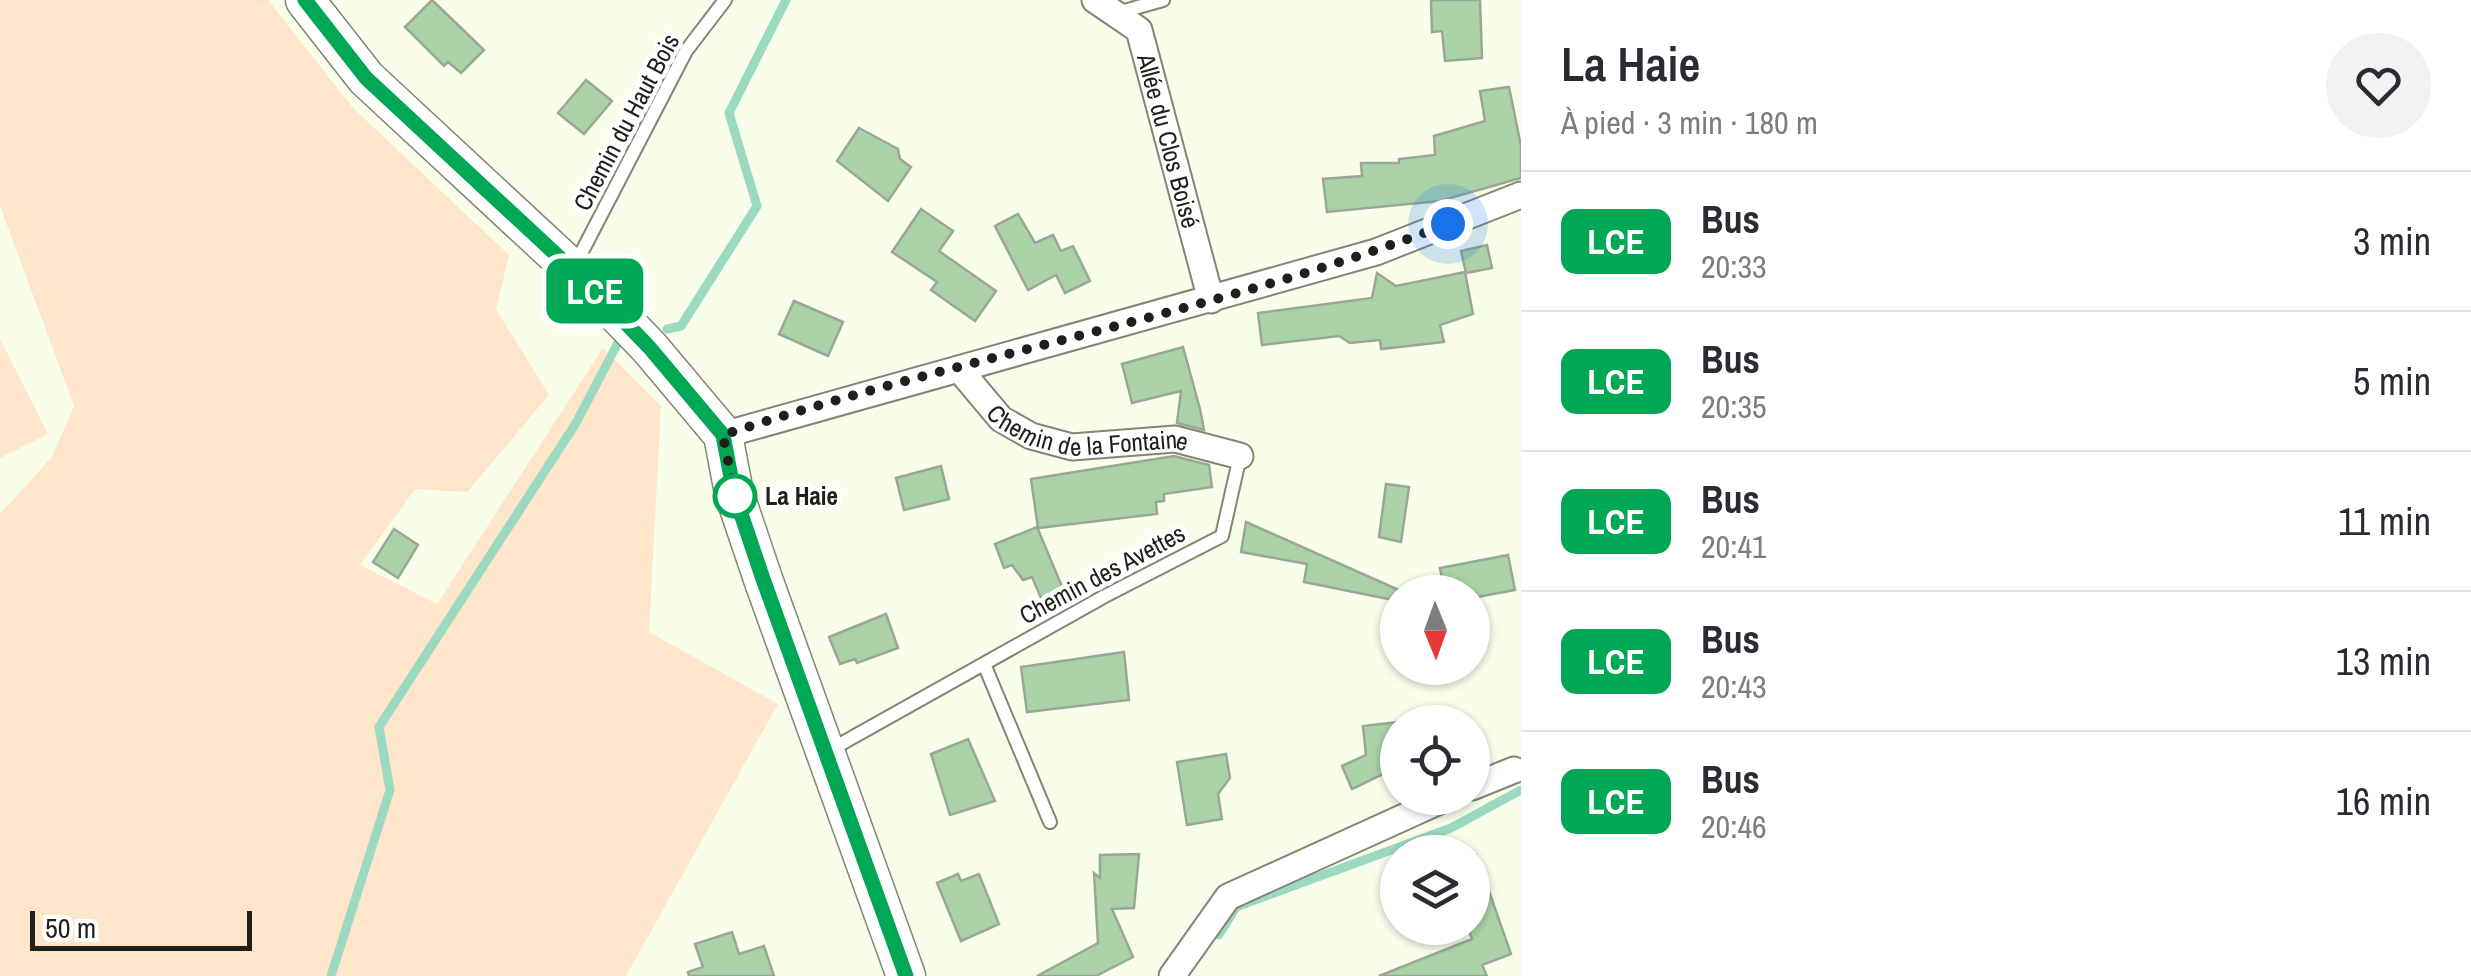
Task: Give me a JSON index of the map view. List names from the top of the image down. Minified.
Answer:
{"streets":{"street":["Allée du Clos Boisé","Chemin de la Fontaine"],"lane":["Chemin du Haut Bois","Chemin des Avettes"]},"crossings":[["Chemin de la Fontaine","Chemin des Avettes"]],"places":["La Haie"],"lines":["bus line LCE"],"scale_bar":"50 m","north":"bottom","page":{"on_map":"LCE","heading":["La Haie","À pied · 3 min · 180 m"],"list":[{"mark":"LCE","name":"Bus","note":"20:33","value":"3 min"},{"mark":"LCE","name":"Bus","note":"20:35","value":"5 min"},{"mark":"LCE","name":"Bus","note":"20:41","value":"11 min"},{"mark":"LCE","name":"Bus","note":"20:43","value":"13 min"},{"mark":"LCE","name":"Bus","note":"20:46","value":"16 min"}],"scale":"50 m"}}
